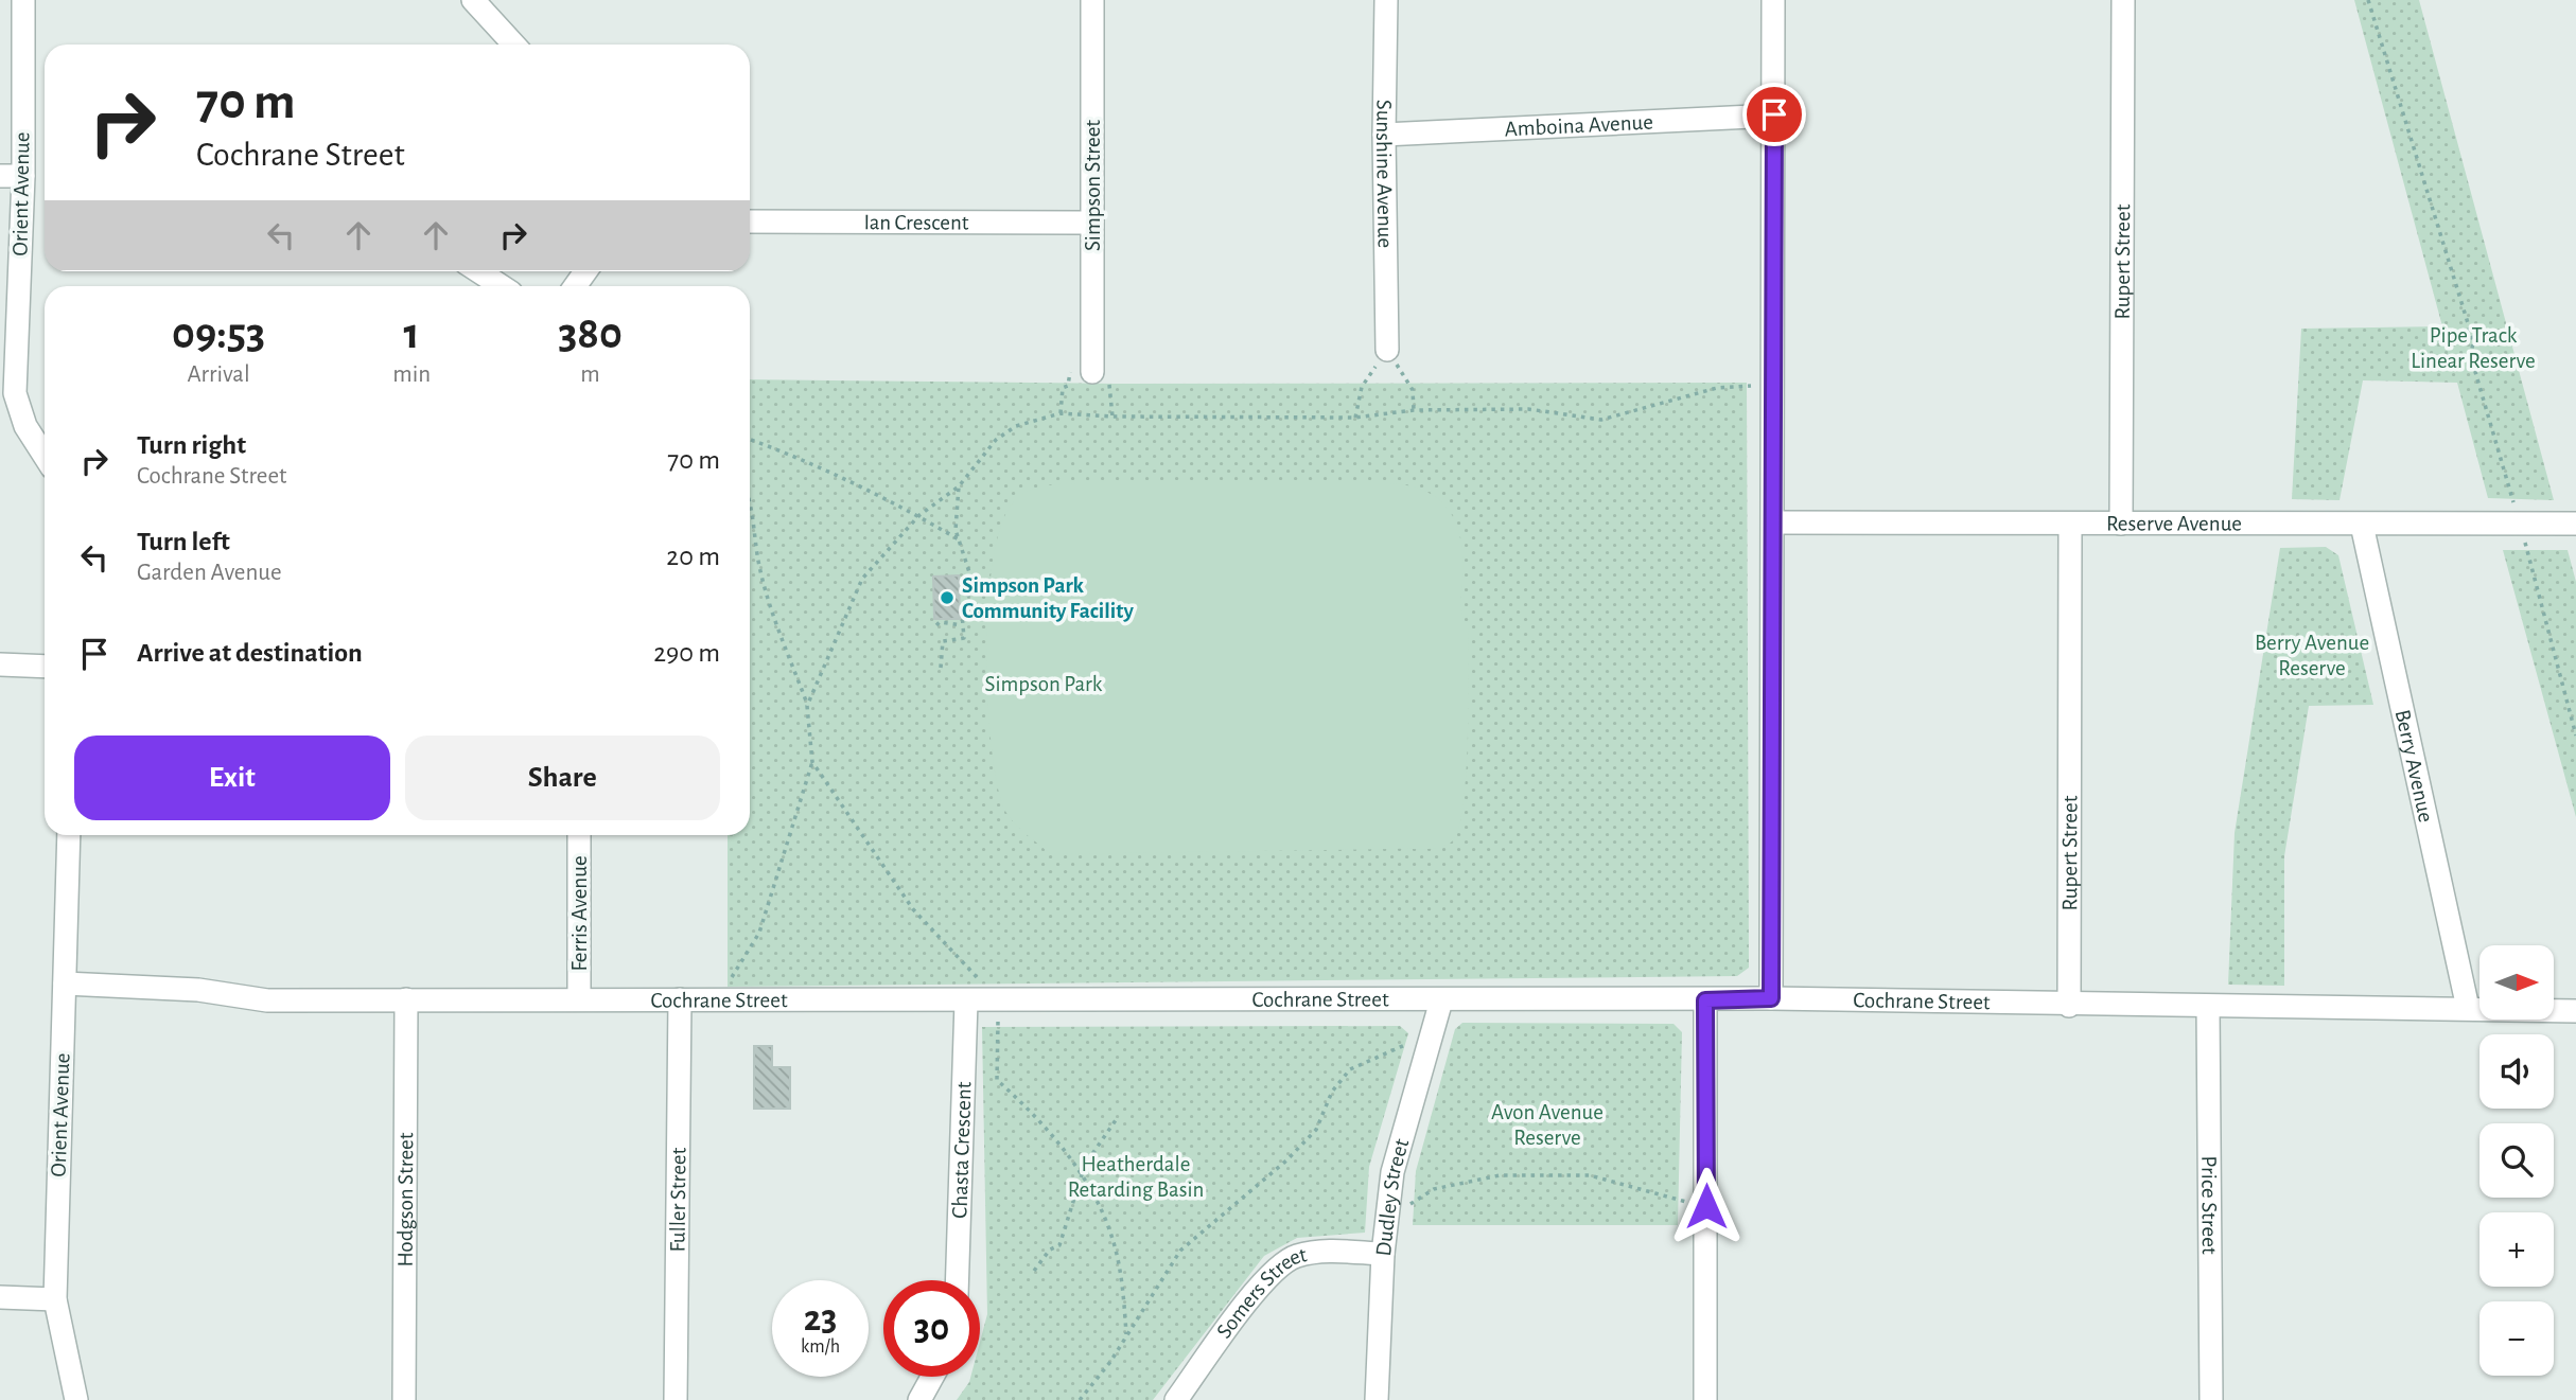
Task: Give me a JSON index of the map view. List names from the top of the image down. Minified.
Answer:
{"streets":{"street":["Amboina Avenue","Sunshine Avenue","Simpson Street","Orient Avenue","Ian Crescent","Rupert Street","Reserve Avenue","Berry Avenue","Ferris Avenue","Cochrane Street","Chasta Crescent","Dudley Street","Hodgson Street","Fuller Street","Price Street","Somers Street"]},"crossings":[["Amboina Avenue","Sunshine Avenue"],["Simpson Street","Ian Crescent"],["Orient Avenue","Cochrane Street"],["Rupert Street","Reserve Avenue"],["Rupert Street","Cochrane Street"],["Reserve Avenue","Berry Avenue"],["Berry Avenue","Cochrane Street"],["Ferris Avenue","Cochrane Street"],["Cochrane Street","Chasta Crescent"],["Cochrane Street","Dudley Street"],["Cochrane Street","Hodgson Street"],["Cochrane Street","Fuller Street"],["Cochrane Street","Price Street"],["Dudley Street","Somers Street"]],"parks":["Pipe Track Linear Reserve","Berry Avenue Reserve","Simpson Park","Avon Avenue Reserve","Heatherdale Retarding Basin"],"places":["Simpson Park Community Facility"],"north":"right","page":{"turn":["70 m","Cochrane Street"],"eta":["09:53","Arrival","1","min","380","m"],"list":[{"name":"Turn right","note":"Cochrane Street","value":"70 m"},{"name":"Turn left","note":"Garden Avenue","value":"20 m"},{"name":"Arrive at destination","value":"290 m"}],"buttons":["Exit","Share"],"map_buttons":["+","−"],"speed":"23 km/h","limit":"30"}}
